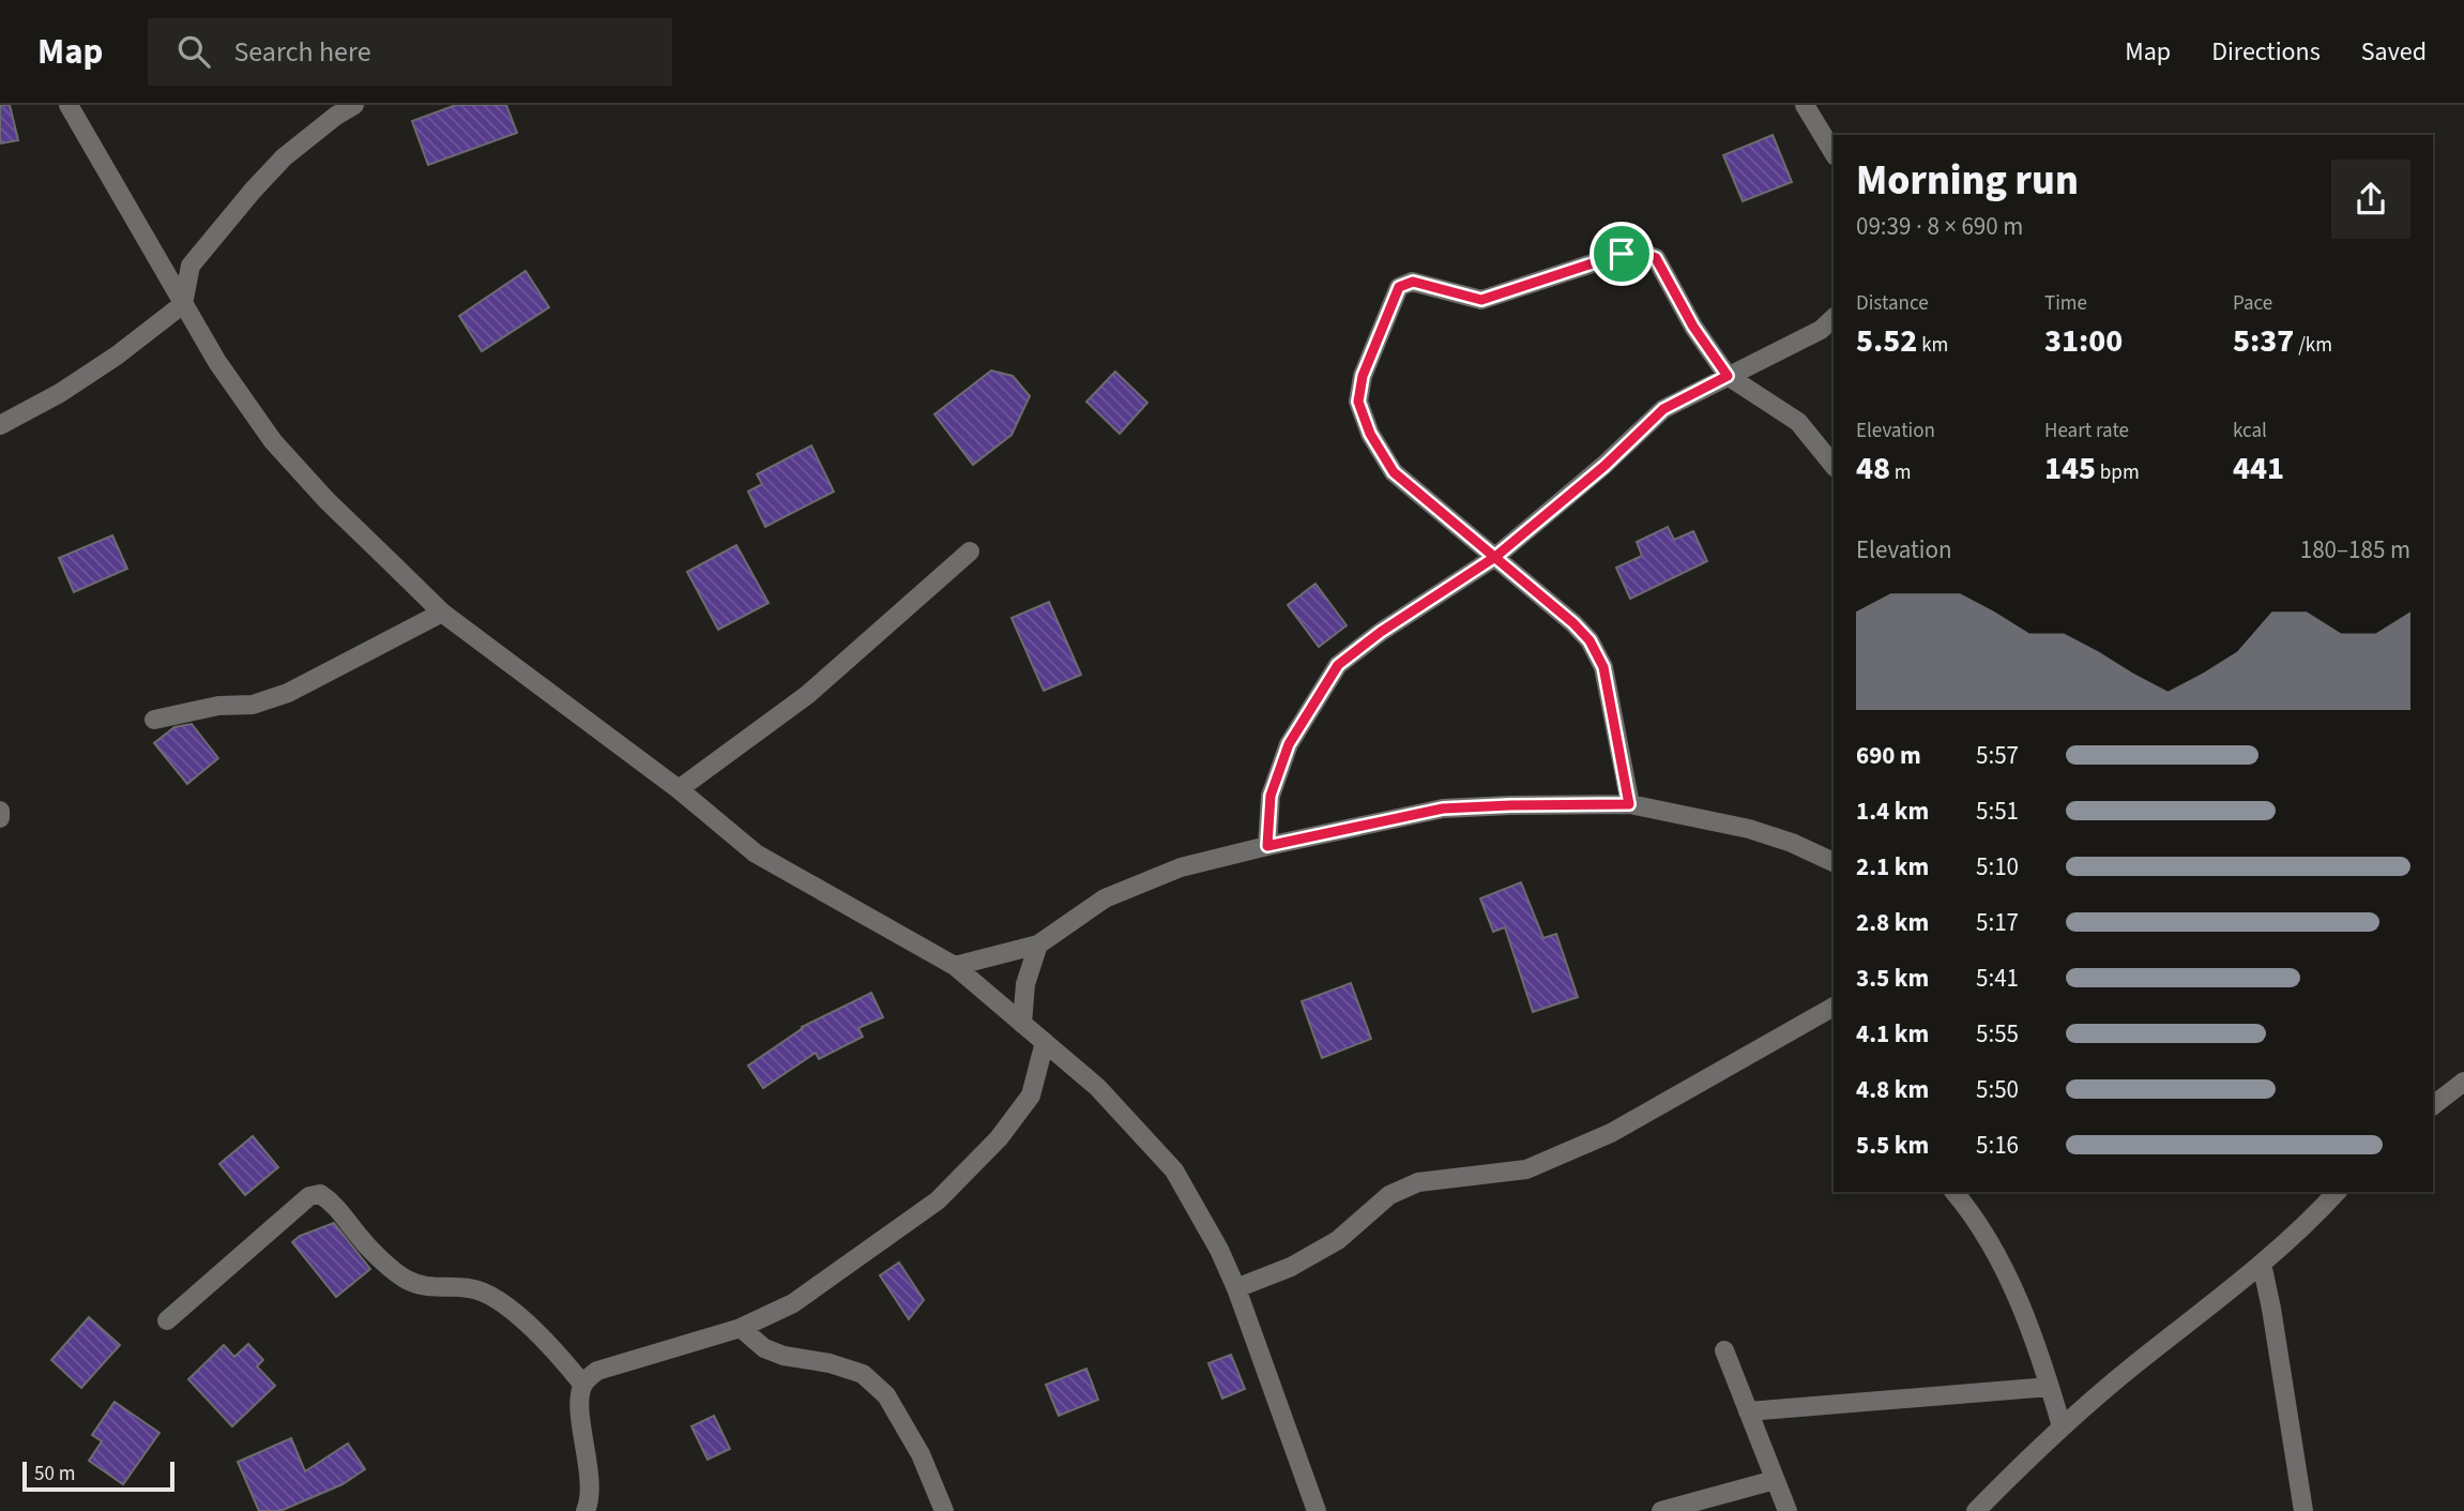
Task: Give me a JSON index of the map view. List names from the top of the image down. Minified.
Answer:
{"scale_bar":"50 m","page":{"header":"Map","search":"Search here","nav":["Map","Directions","Saved"],"heading":["Morning run","09:39 · 8 × 690 m"],"stats":[["Distance","5.52 km"],["Time","31:00"],["Pace","5:37 /km"],["Elevation","48 m"],["Heart rate","145 bpm"],["kcal","441"]],"chart":["Elevation","180–185 m"],"list":[{"name":"690 m","note":"5:57"},{"name":"1.4 km","note":"5:51"},{"name":"2.1 km","note":"5:10"},{"name":"2.8 km","note":"5:17"},{"name":"3.5 km","note":"5:41"},{"name":"4.1 km","note":"5:55"},{"name":"4.8 km","note":"5:50"},{"name":"5.5 km","note":"5:16"}],"scale":"50 m"}}
